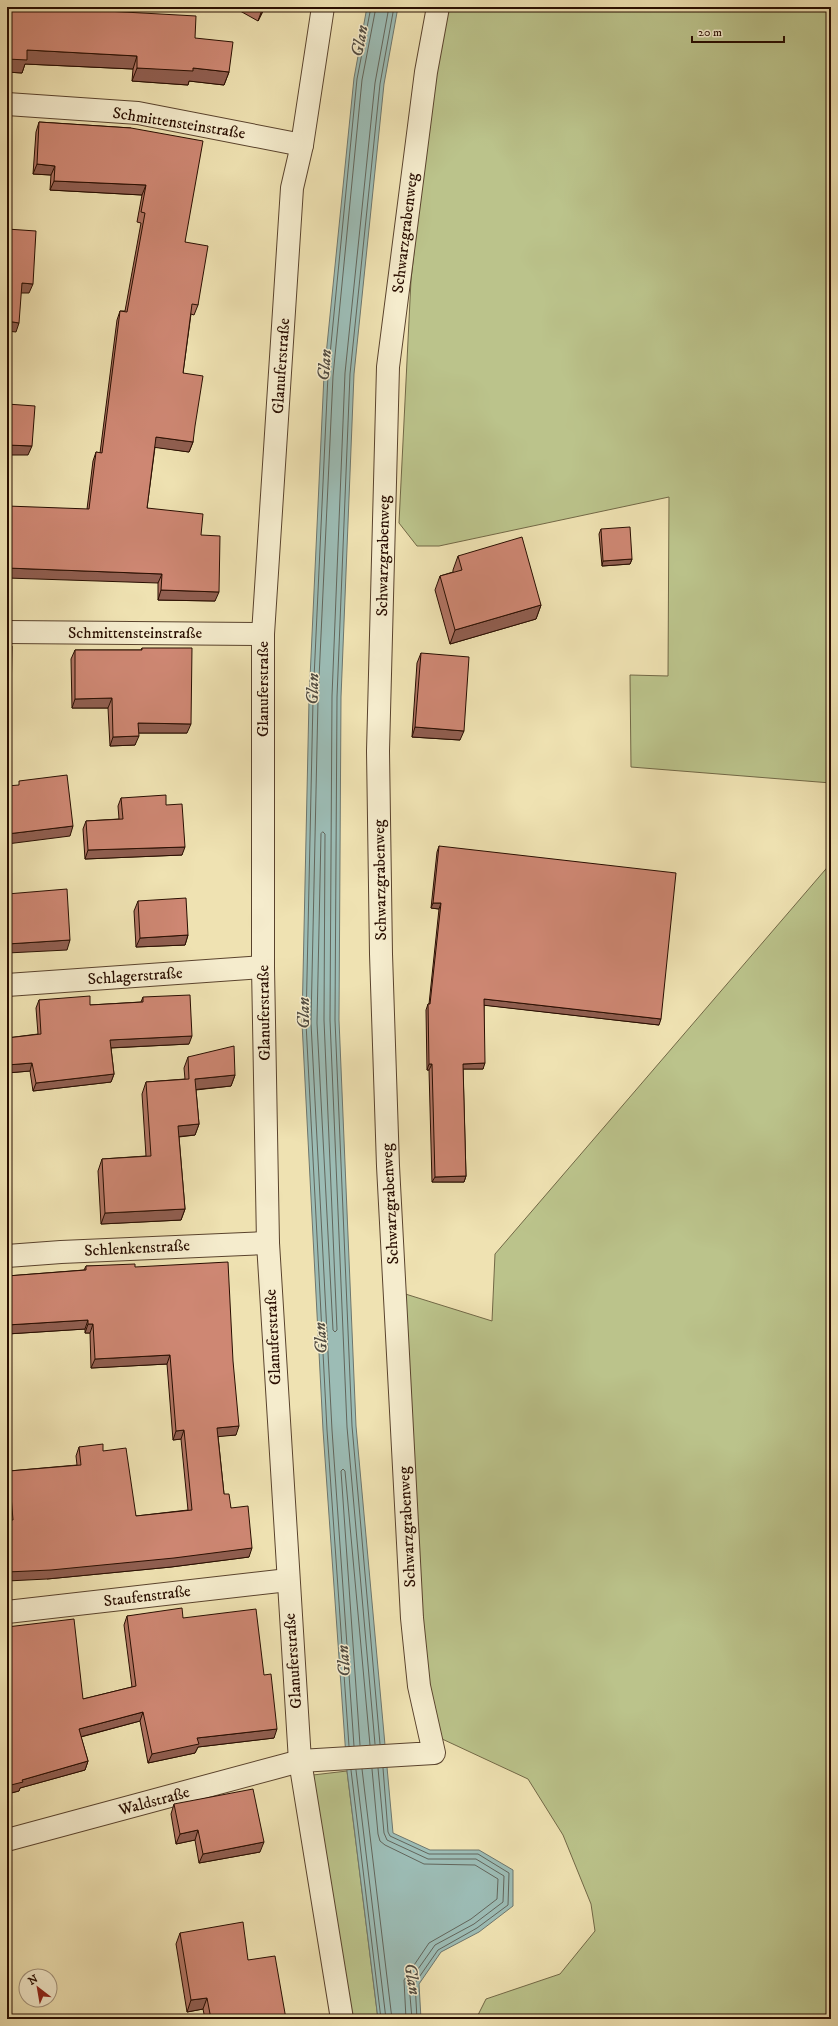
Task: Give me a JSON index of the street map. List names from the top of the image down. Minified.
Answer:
{"streets":{"street":["Schmittensteinstraße","Schwarzgrabenweg","Glanuferstraße","Schlagerstraße","Schlenkenstraße","Staufenstraße","Waldstraße"]},"crossings":[["Schmittensteinstraße","Glanuferstraße"],["Schwarzgrabenweg","Waldstraße"],["Glanuferstraße","Schlagerstraße"],["Glanuferstraße","Schlenkenstraße"],["Glanuferstraße","Staufenstraße"],["Glanuferstraße","Waldstraße"]],"water":["Glan"],"scale_bar":"20 m","north":"top left"}
